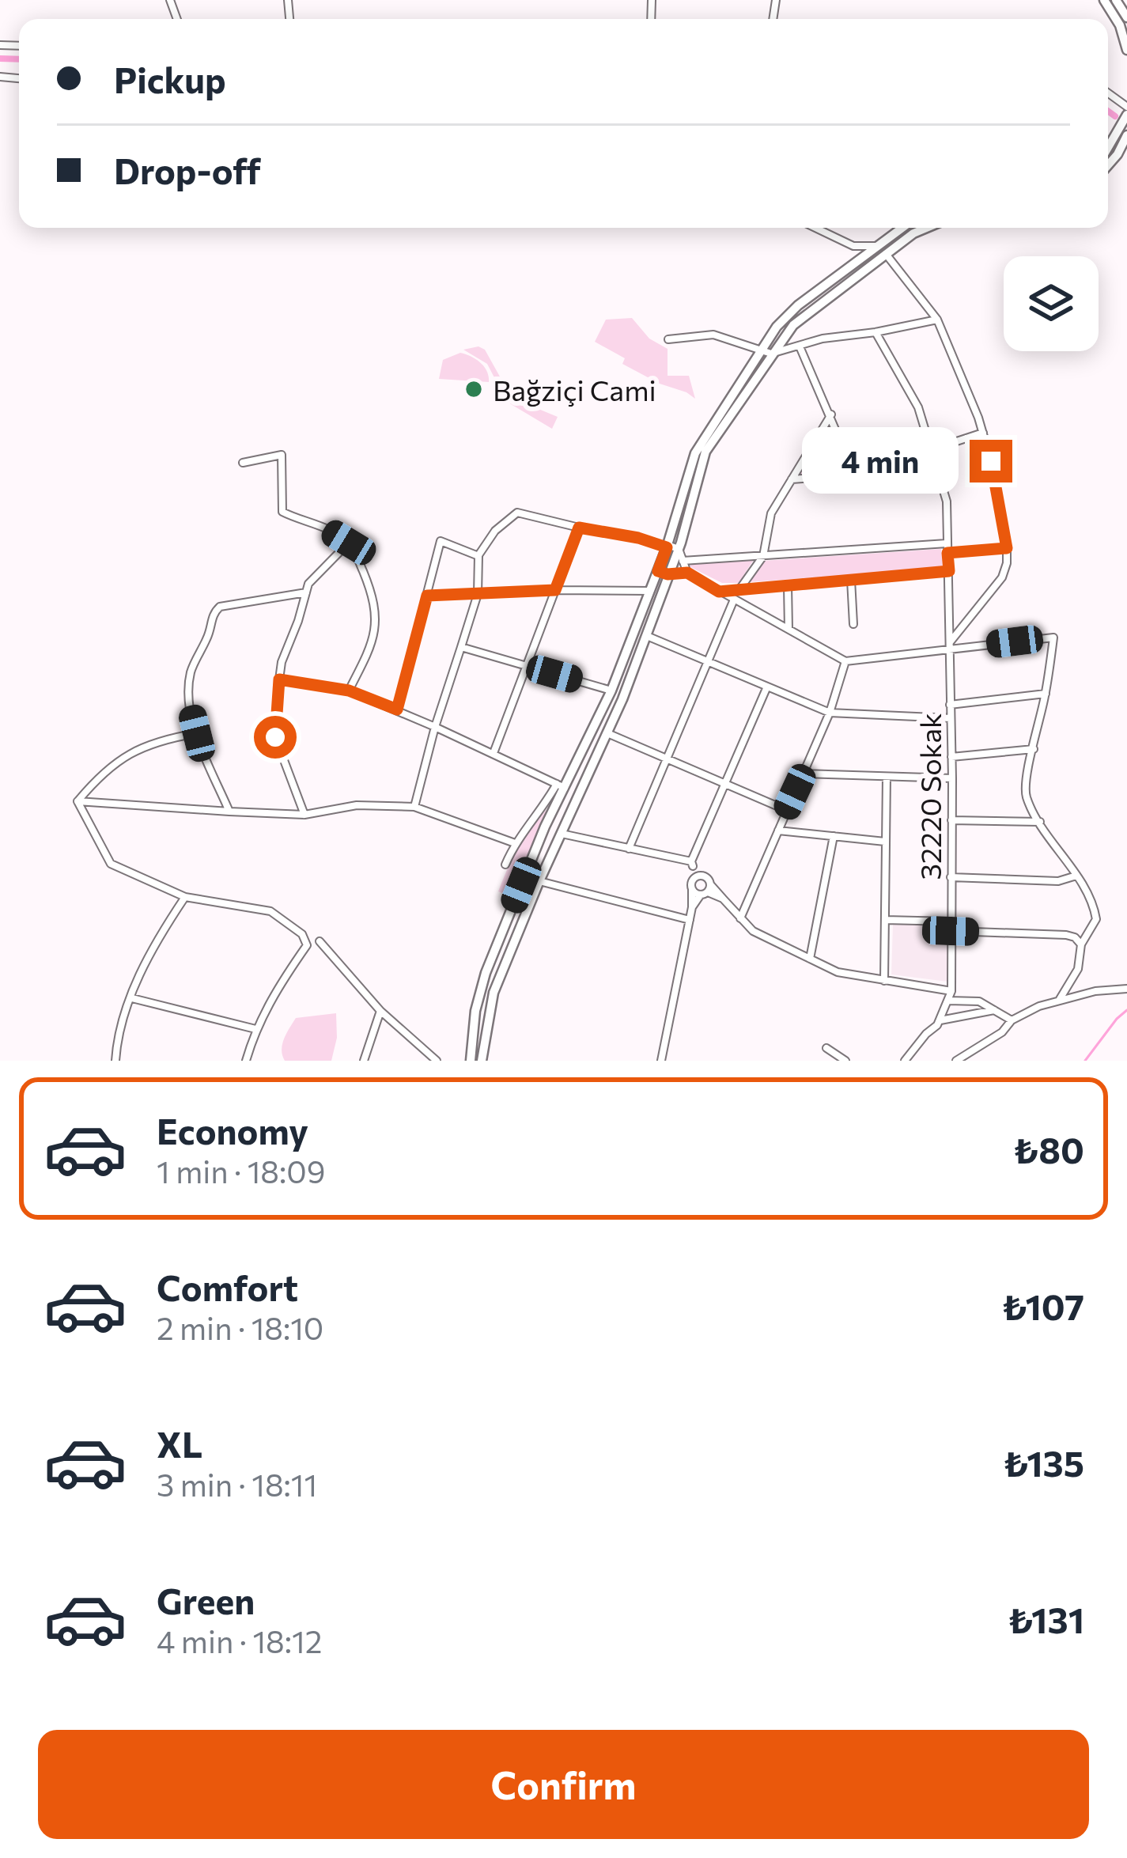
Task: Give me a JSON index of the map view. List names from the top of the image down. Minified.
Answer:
{"streets":{"street":["32220 Sokak"]},"places":["Bağziçi Cami"],"page":{"banner":["Pickup","Drop-off"],"bubble":"4 min","list":[{"name":"Economy","note":"1 min · 18:09","value":"₺80"},{"name":"Comfort","note":"2 min · 18:10","value":"₺107"},{"name":"XL","note":"3 min · 18:11","value":"₺135"},{"name":"Green","note":"4 min · 18:12","value":"₺131"}],"buttons":"Confirm"}}
